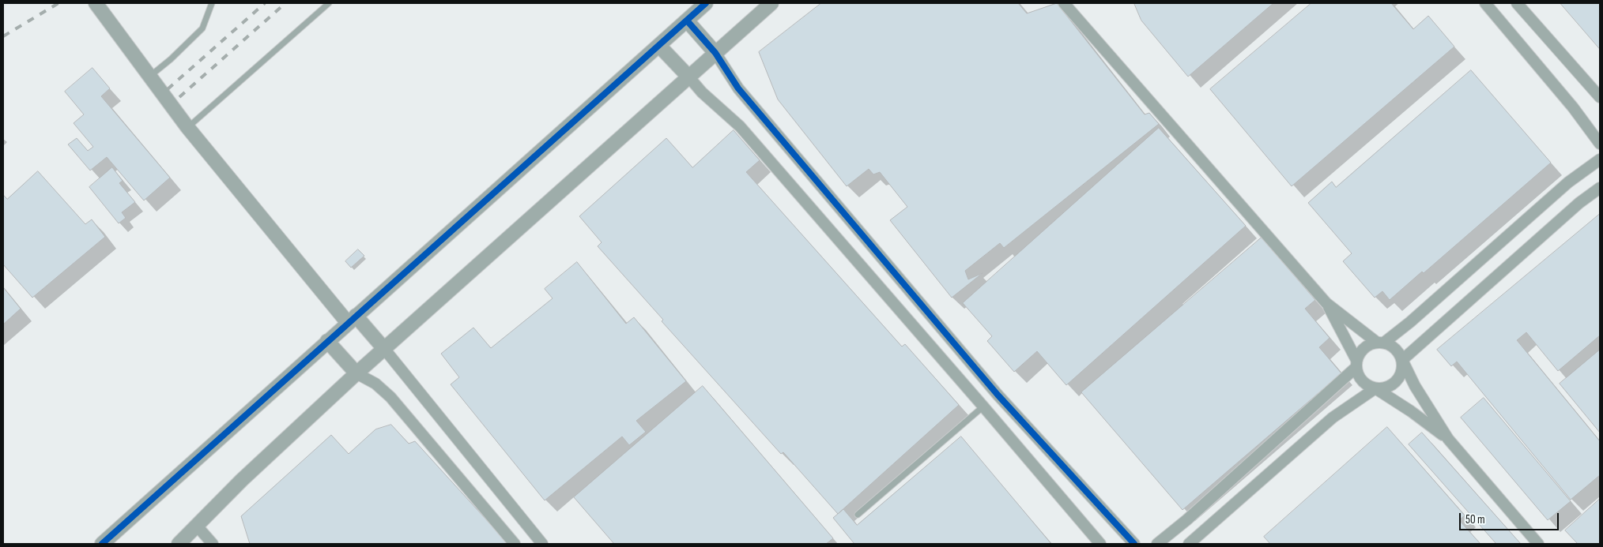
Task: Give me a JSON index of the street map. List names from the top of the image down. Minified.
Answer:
{"scale_bar":"50 m"}
